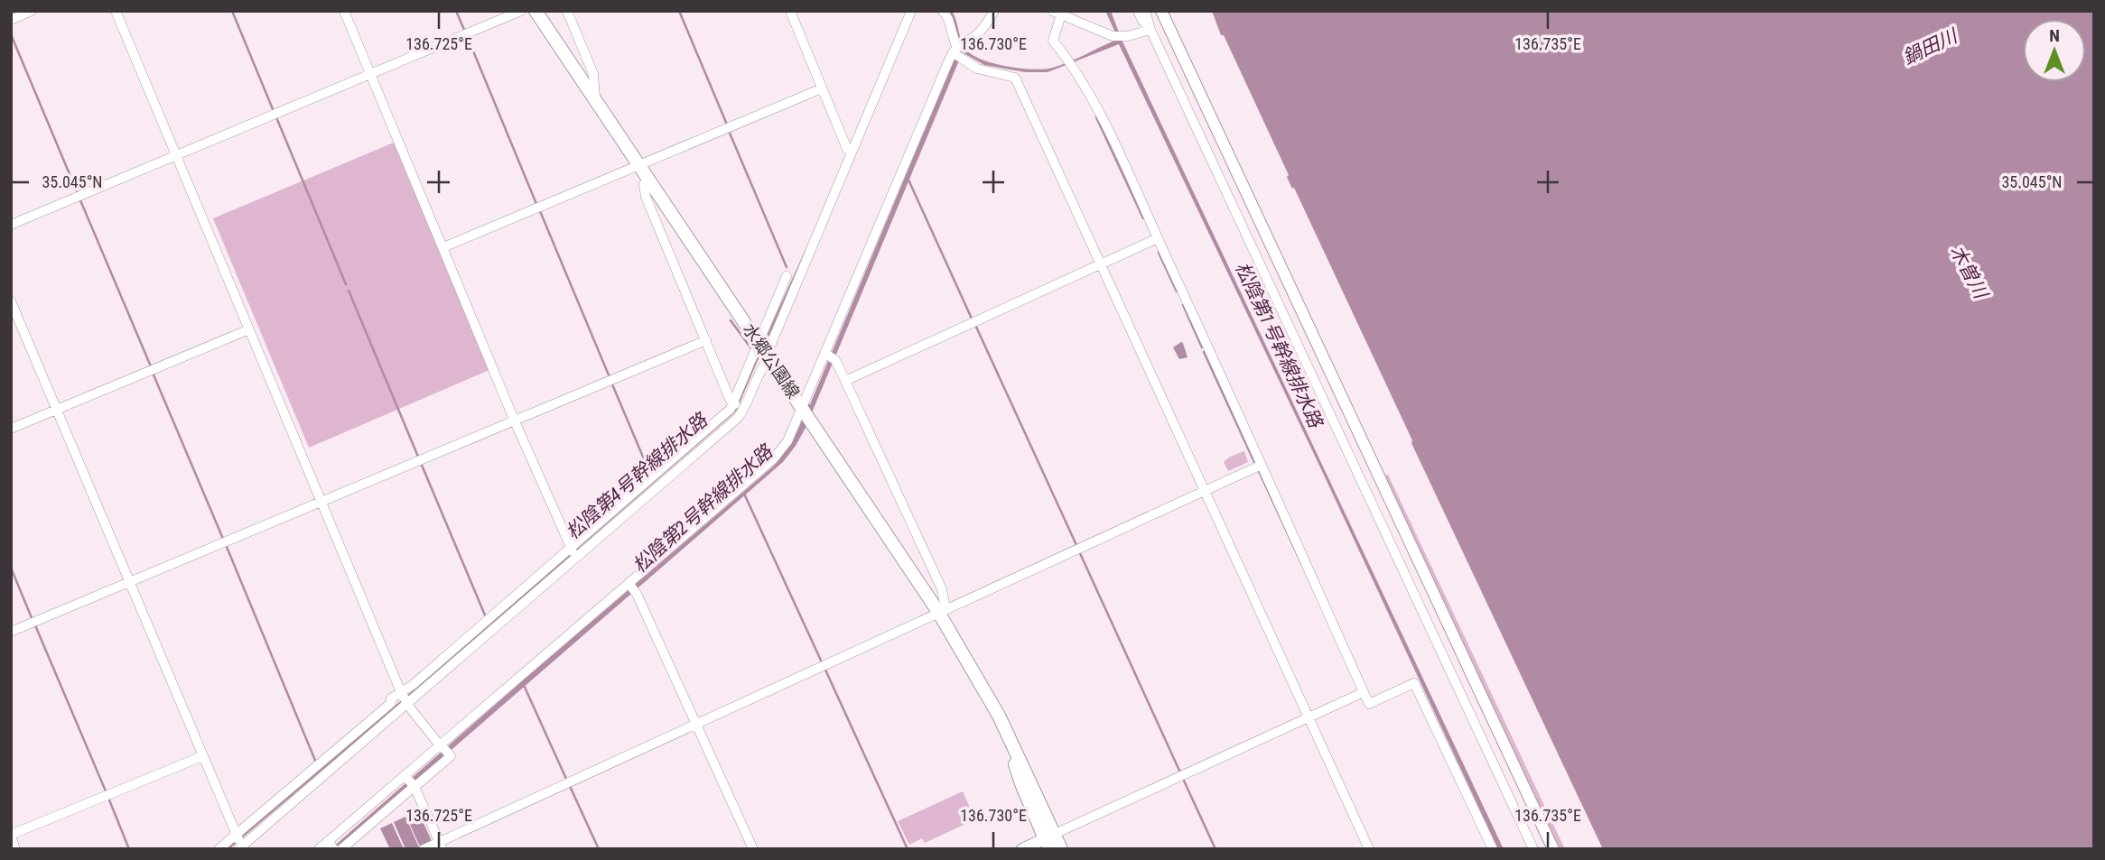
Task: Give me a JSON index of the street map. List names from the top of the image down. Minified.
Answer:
{"streets":{"main road":["水郷公園線"]},"water":["鍋田川","木曽川","松陰第1号幹線排水路","松陰第4号幹線排水路","松陰第2号幹線排水路"],"north":"top","coordinates":["136.725°E","136.730°E","136.735°E","35.045°N"]}
